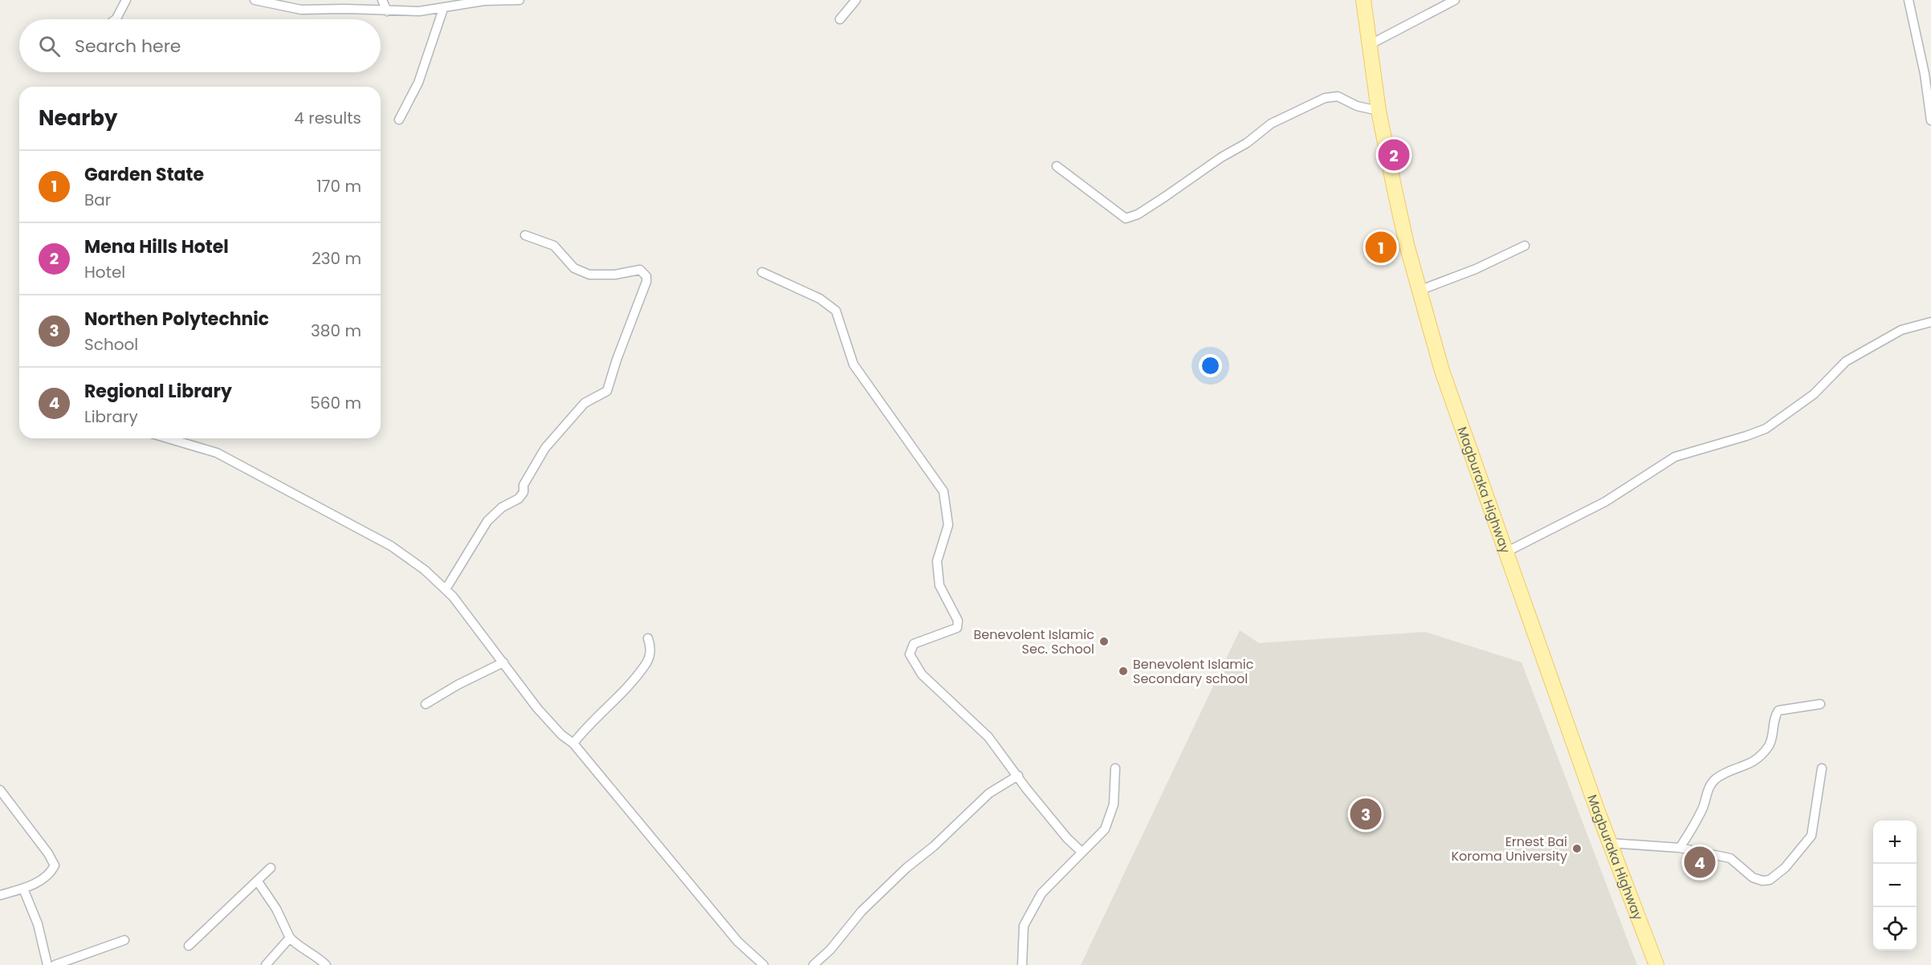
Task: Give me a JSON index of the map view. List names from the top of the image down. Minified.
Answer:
{"streets":{"main road":["Magburaka Highway"]},"places":["Benevolent Islamic Sec. School","Benevolent Islamic Secondary school","Ernest Bai Koroma University"],"page":{"search":"Search here","heading":["Nearby","4 results"],"pins":["2","1","3","4"],"list":[{"mark":"1","name":"Garden State","note":"Bar","value":"170 m"},{"mark":"2","name":"Mena Hills Hotel","note":"Hotel","value":"230 m"},{"mark":"3","name":"Northen Polytechnic","note":"School","value":"380 m"},{"mark":"4","name":"Regional Library","note":"Library","value":"560 m"}],"map_buttons":["+","−"]}}
